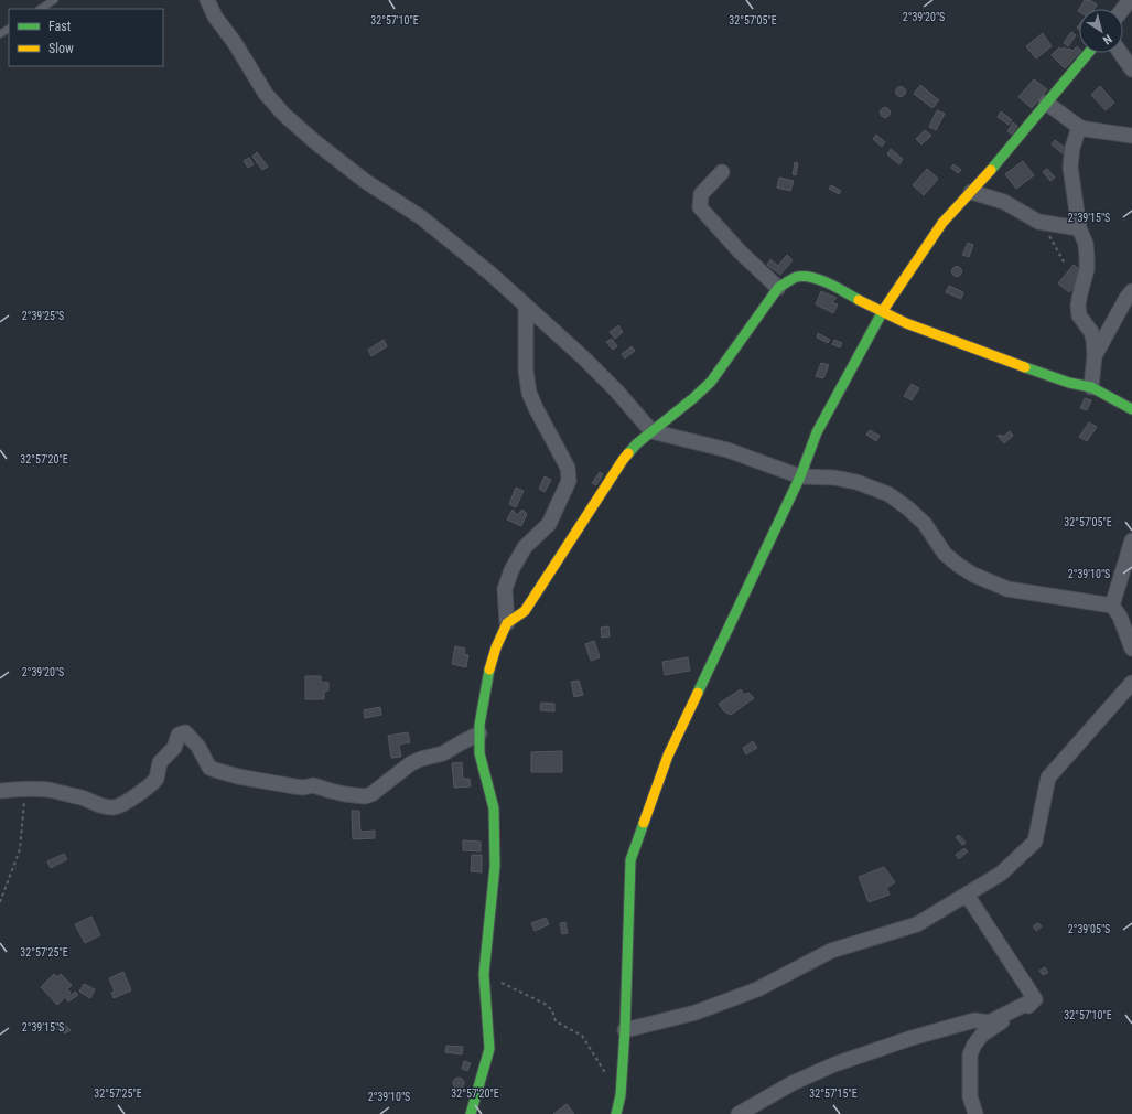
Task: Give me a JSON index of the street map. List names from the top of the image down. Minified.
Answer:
{"legend":["Fast","Slow"],"north":"bottom right","coordinates":["2°39'20\"S","32°57'10\"E","32°57'05\"E","2°39'15\"S","2°39'25\"S","32°57'20\"E","2°39'10\"S","2°39'05\"S","32°57'25\"E","32°57'15\"E"]}
